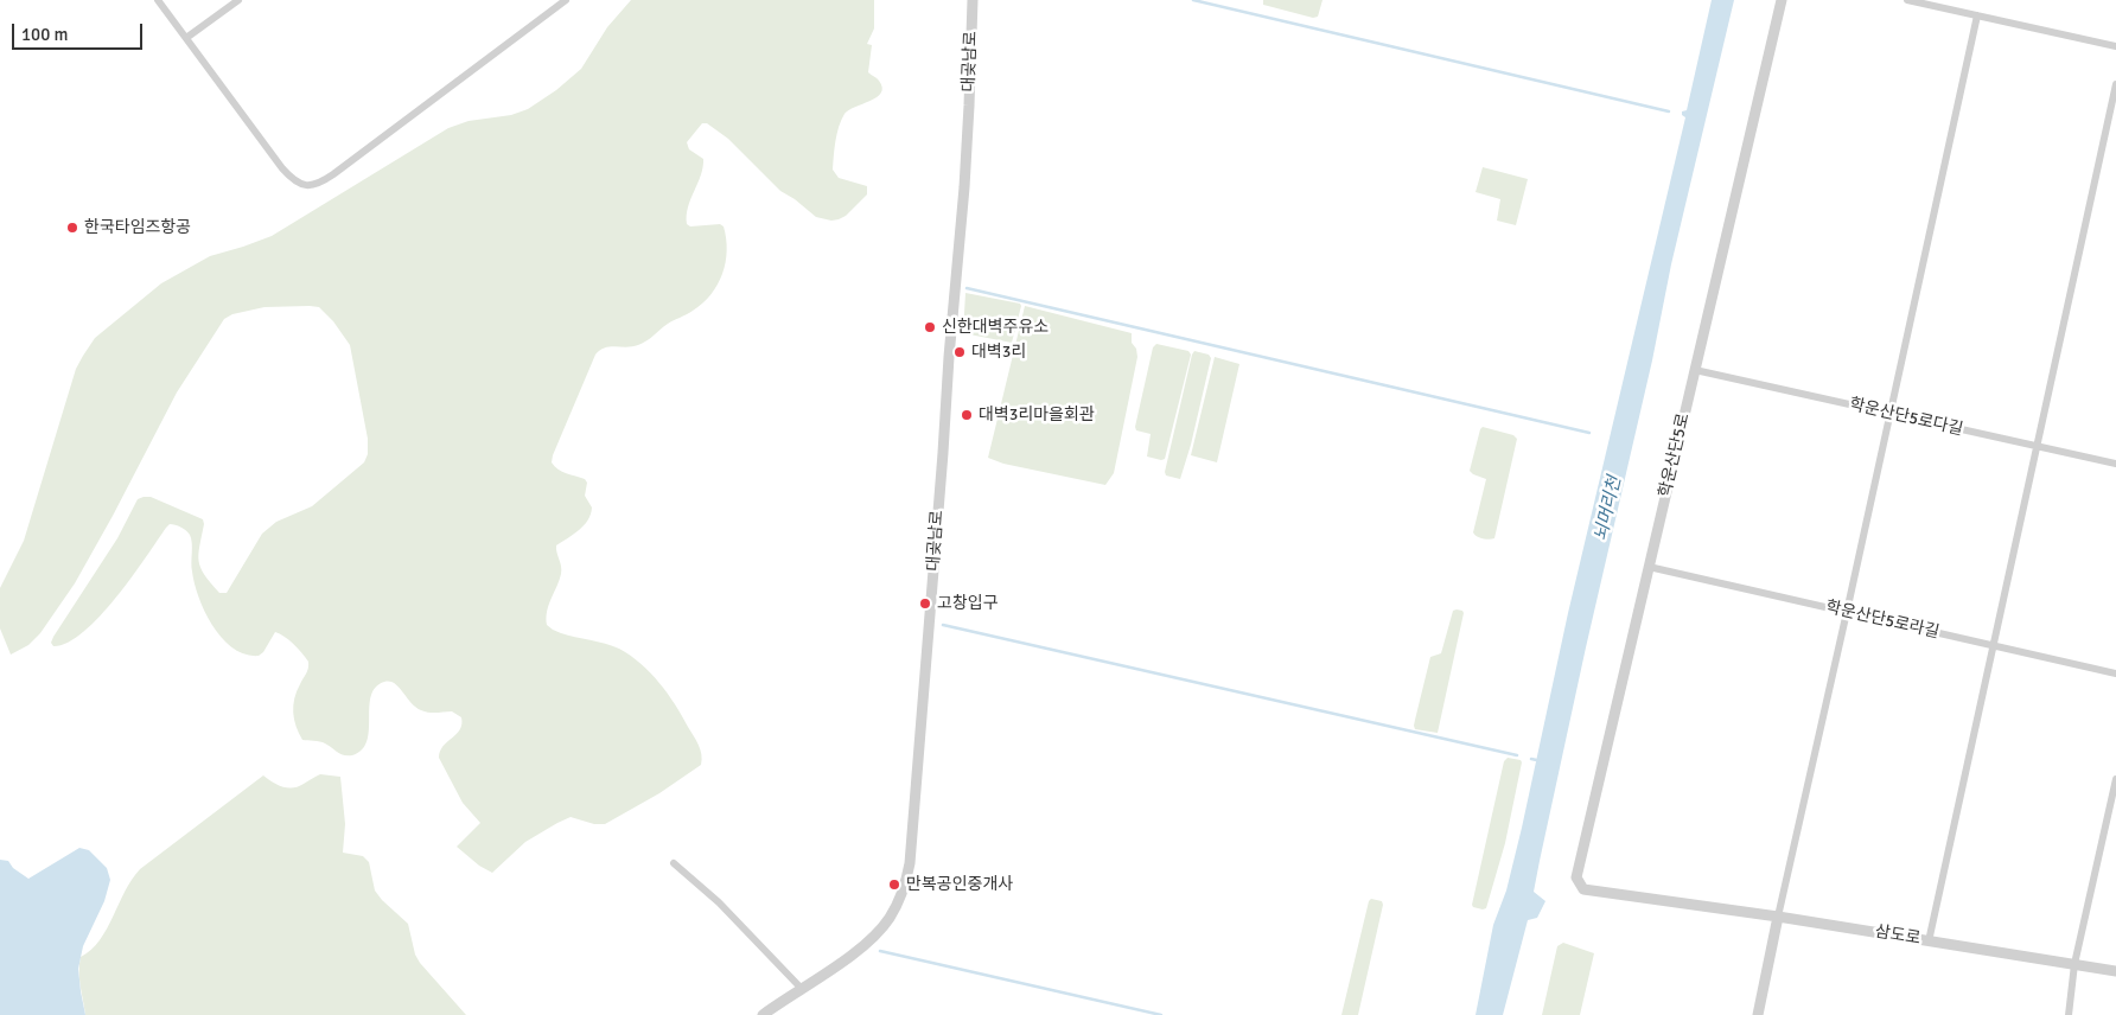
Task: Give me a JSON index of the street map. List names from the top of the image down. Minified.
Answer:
{"streets":{"street":["대곶남로","학운산단5로다길","학운산단5로","학운산단5로라길","삼도로"]},"crossings":[["학운산단5로다길","학운산단5로"],["학운산단5로","학운산단5로라길"],["학운산단5로","삼도로"]],"water":["뇌머리천"],"places":["한국타임즈항공","신한대벽주유소","대벽3리","대벽3리마을회관","고창입구","만복공인중개사"],"scale_bar":"100 m"}
